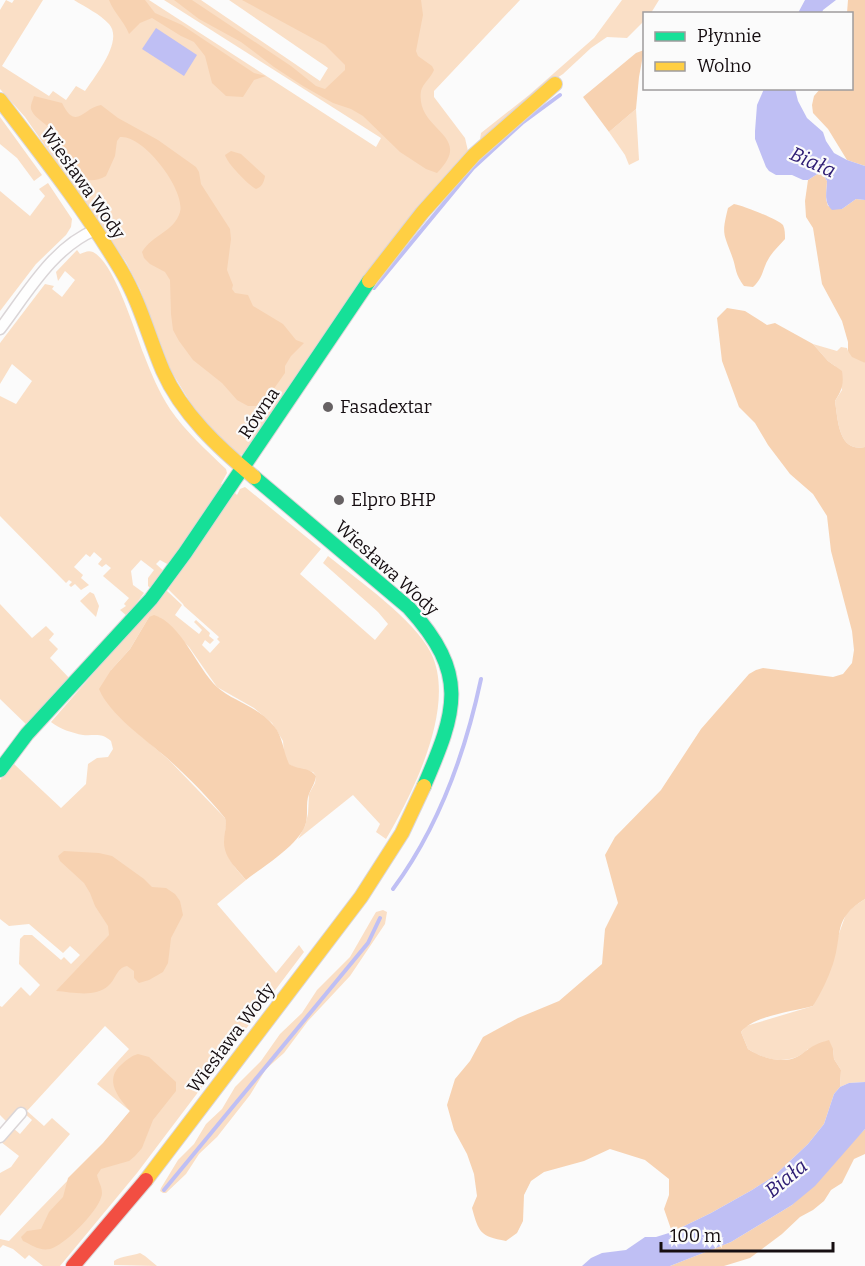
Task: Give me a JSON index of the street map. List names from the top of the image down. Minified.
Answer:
{"streets":{"street":["Wiesława Wody","Równa"]},"crossings":[["Wiesława Wody","Równa"]],"water":["Biała"],"places":["Fasadextar","Elpro BHP"],"legend":["Płynnie","Wolno"],"scale_bar":"100 m"}
